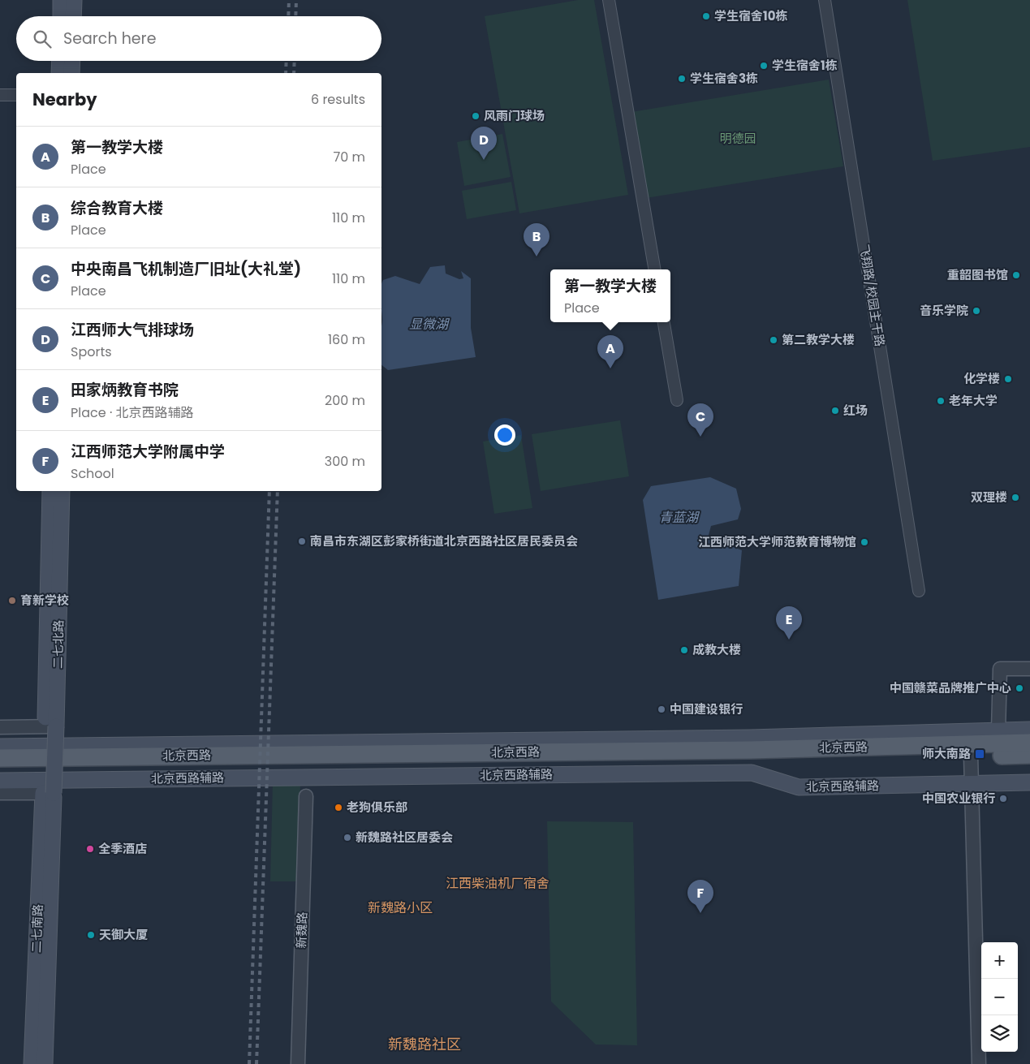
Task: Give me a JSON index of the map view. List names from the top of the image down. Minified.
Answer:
{"streets":{"main road":["二七北路","北京西路","北京西路辅路","二七南路"],"street":["飞翔路/校园主干路","新魏路"]},"districts":["江西柴油机厂宿舍","新魏路小区","新魏路社区"],"water":["显微湖","青蓝湖"],"parks":["明德园"],"places":{"other":["学生宿舍10栋","学生宿舍1栋","学生宿舍3栋","风雨门球场","重韶图书馆","音乐学院","第二教学大楼","化学楼","老年大学","红场","双理楼","南昌市东湖区彭家桥街道北京西路社区居民委员会","江西师范大学师范教育博物馆","育新学校","成教大楼","中国赣菜品牌推广中心","中国建设银行","中国农业银行","老狗俱乐部","新魏路社区居委会","全季酒店","天御大厦"],"transit":["师大南路"]},"page":{"search":"Search here","heading":["Nearby","6 results"],"list":[{"mark":"A","name":"第一教学大楼","note":"Place","value":"70 m"},{"mark":"B","name":"综合教育大楼","note":"Place","value":"110 m"},{"mark":"C","name":"中央南昌飞机制造厂旧址(大礼堂)","note":"Place","value":"110 m"},{"mark":"D","name":"江西师大气排球场","note":"Sports","value":"160 m"},{"mark":"E","name":"田家炳教育书院","note":"Place · 北京西路辅路","value":"200 m"},{"mark":"F","name":"江西师范大学附属中学","note":"School","value":"300 m"}],"pins":["D","B","A","C","E","F"],"popup":["第一教学大楼","Place"],"map_buttons":["+","−"]}}
